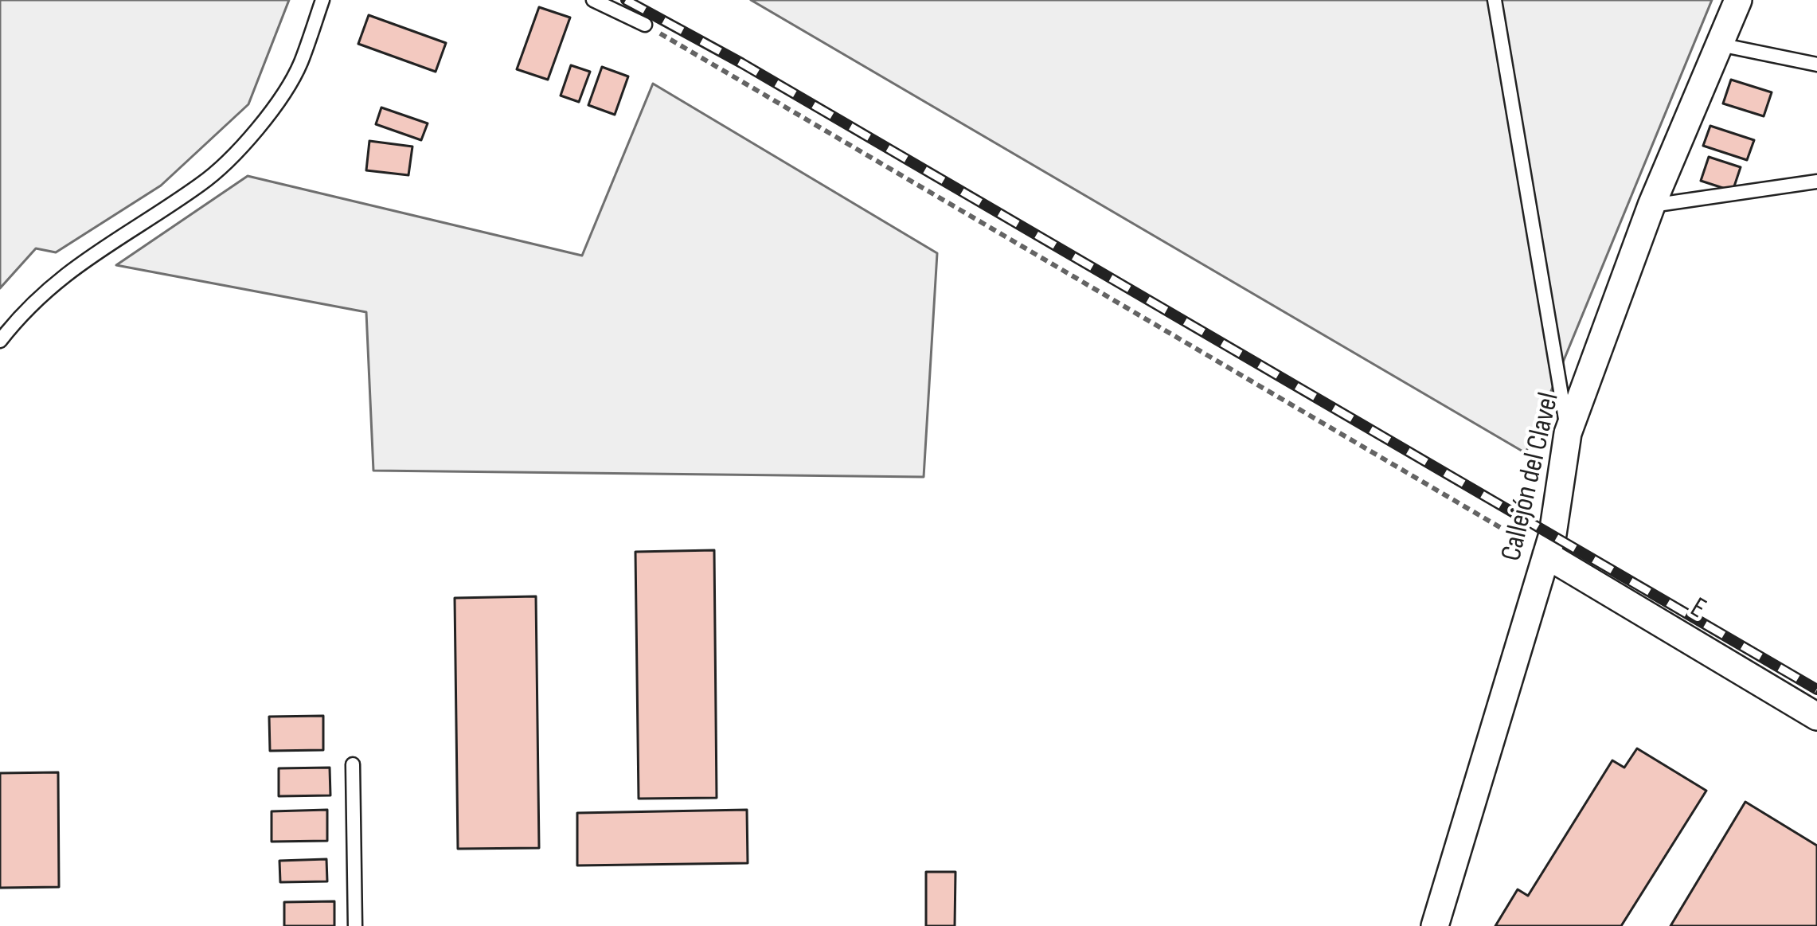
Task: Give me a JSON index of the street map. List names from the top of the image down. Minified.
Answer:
{"streets":{"street":["Callejón del Clavel","E"]},"crossings":[["Callejón del Clavel","E"]]}
